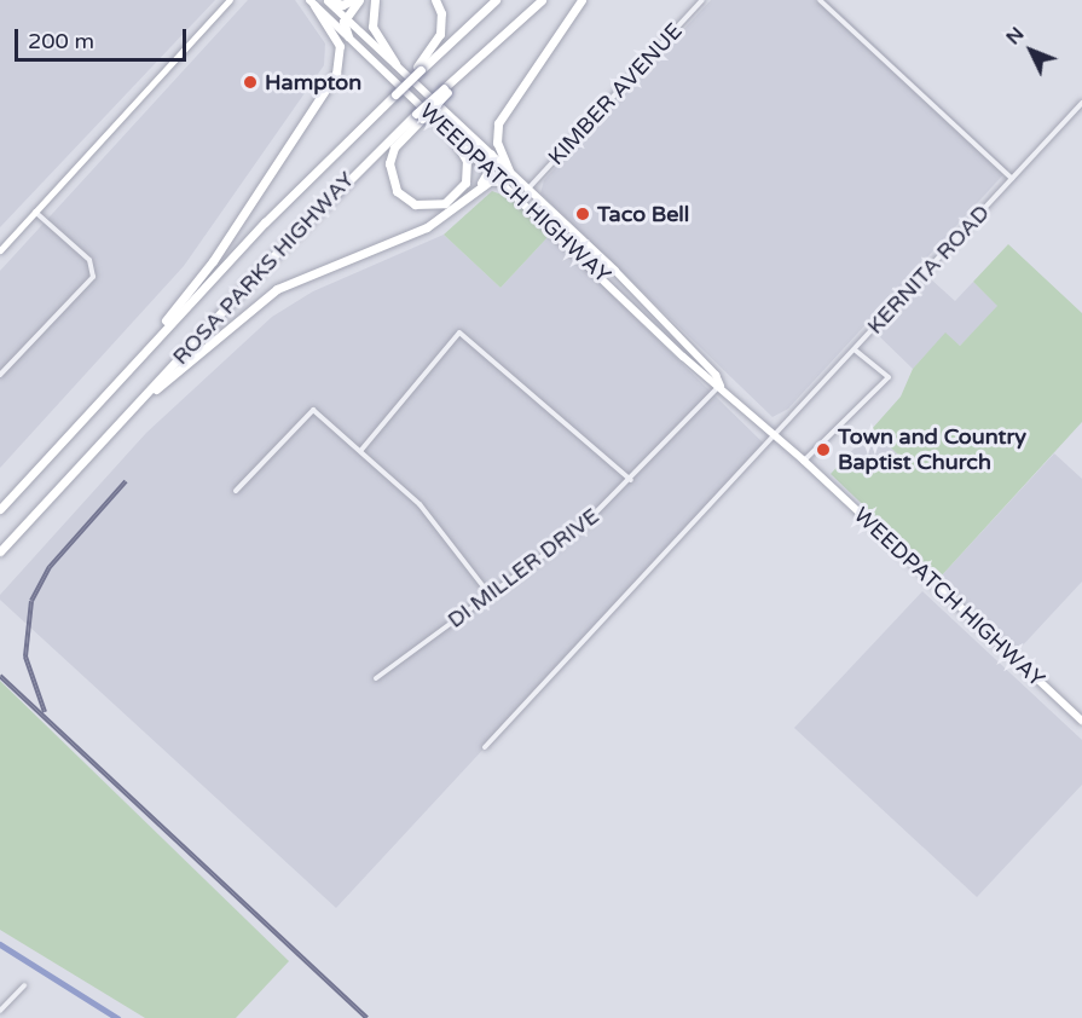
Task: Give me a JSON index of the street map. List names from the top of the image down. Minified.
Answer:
{"streets":{"highway":["ROSA PARKS HIGHWAY"],"main road":["WEEDPATCH HIGHWAY"],"street":["KIMBER AVENUE","KERNITA ROAD","DI MILLER DRIVE"]},"crossings":[["KIMBER AVENUE","WEEDPATCH HIGHWAY"],["WEEDPATCH HIGHWAY","KERNITA ROAD"],["WEEDPATCH HIGHWAY","DI MILLER DRIVE"]],"places":["Hampton","Taco Bell","Town and Country Baptist Church"],"scale_bar":"200 m","north":"top left"}
